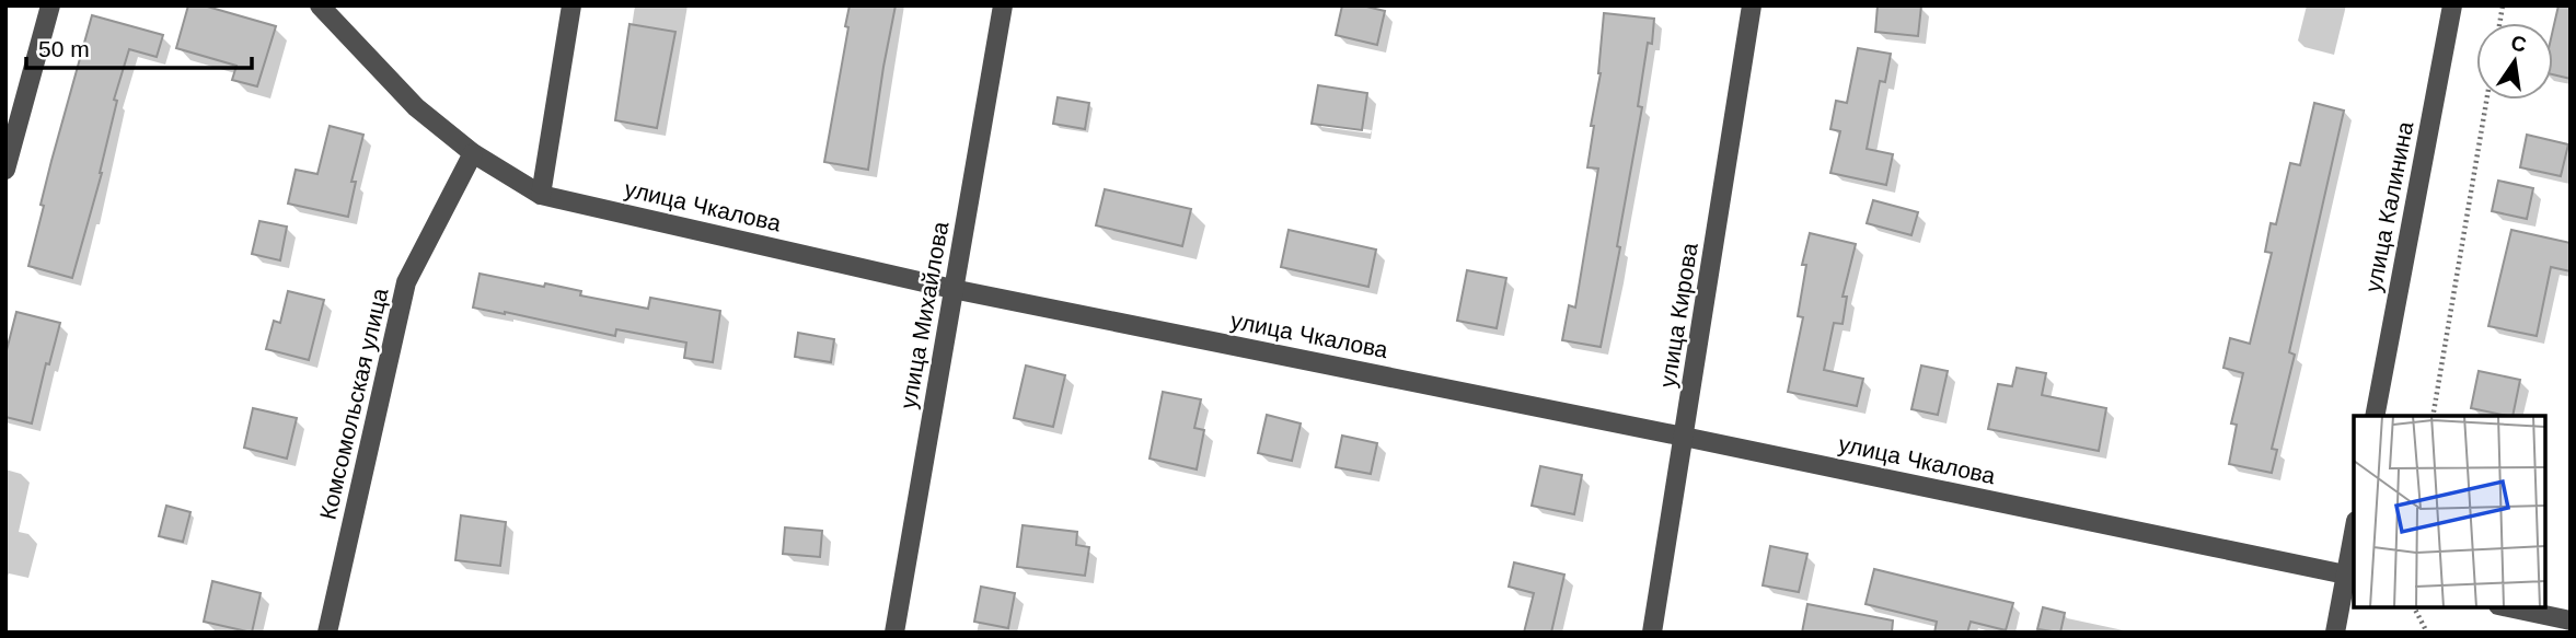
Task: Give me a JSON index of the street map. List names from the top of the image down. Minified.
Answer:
{"streets":{"street":["улица Чкалова","улица Калинина","улица Михайлова","улица Кирова","Комсомольская улица"]},"crossings":[["улица Чкалова","улица Михайлова"],["улица Чкалова","улица Кирова"],["улица Чкалова","Комсомольская улица"]],"scale_bar":"50 m","north":"top"}
